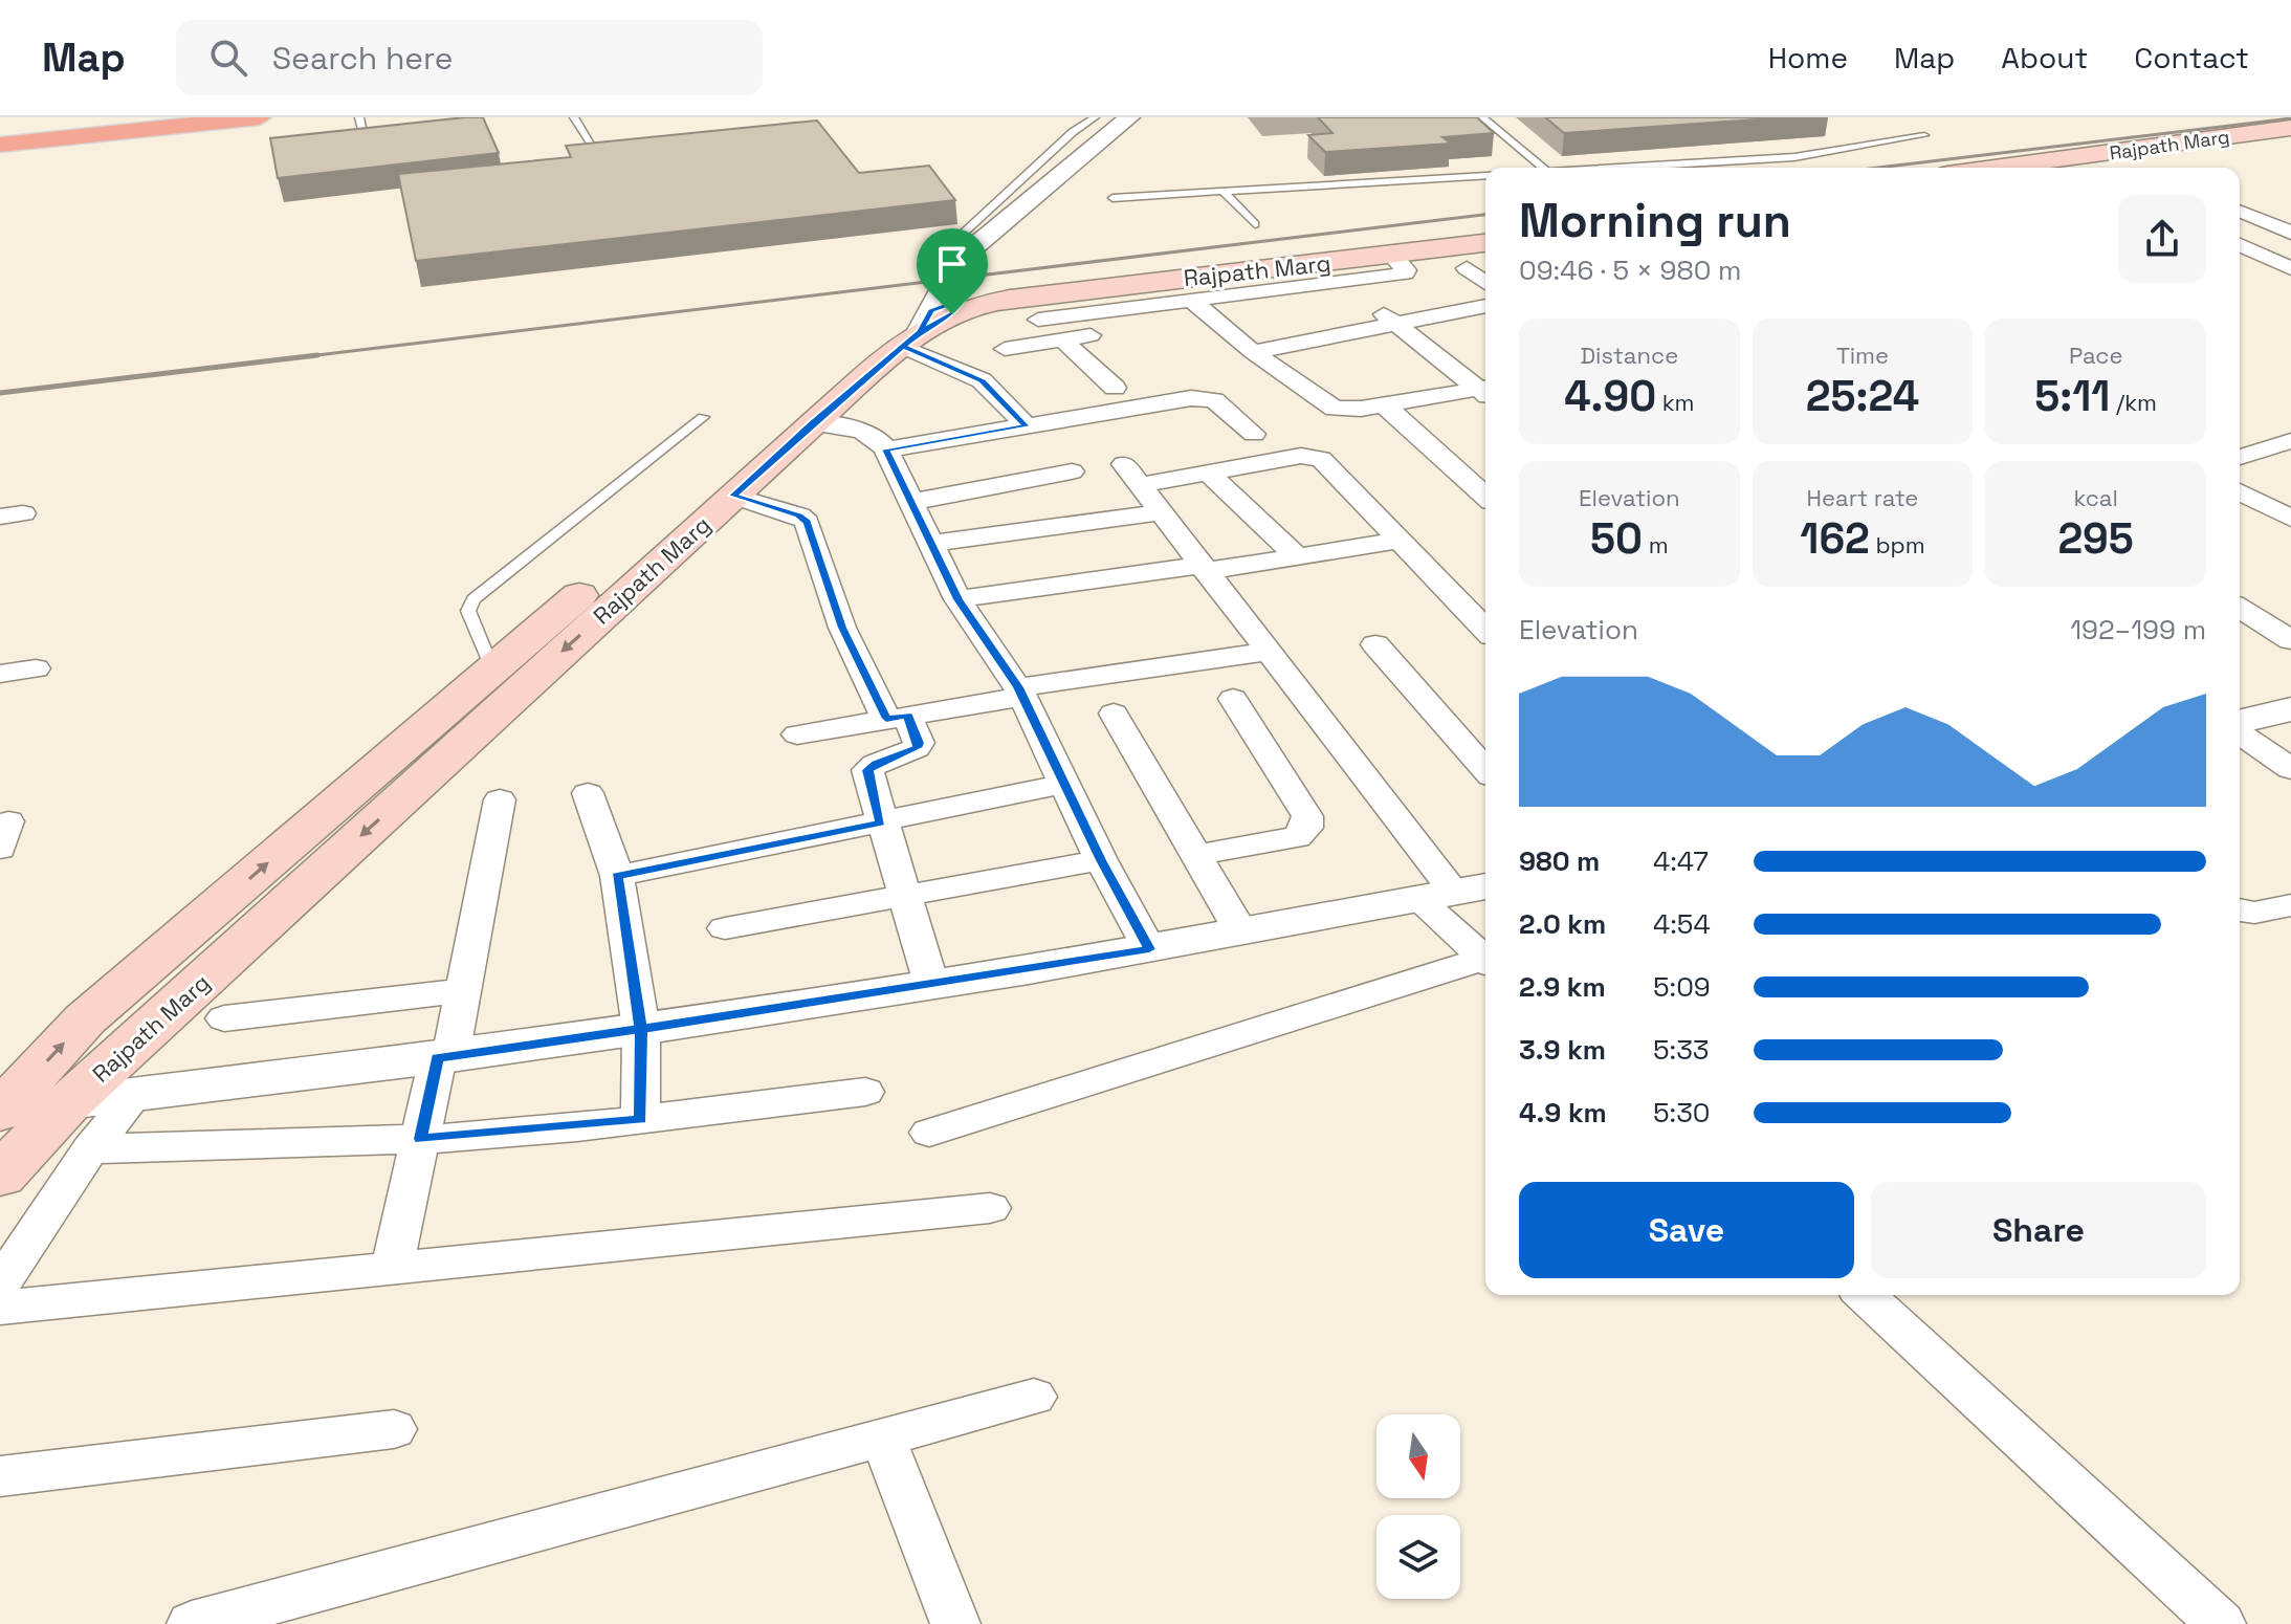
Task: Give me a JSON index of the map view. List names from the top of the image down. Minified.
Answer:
{"streets":{"main road":["Rajpath Marg"]},"north":"bottom","page":{"header":"Map","search":"Search here","nav":["Home","Map","About","Contact"],"heading":["Morning run","09:46 · 5 × 980 m"],"stats":[["Distance","4.90 km"],["Time","25:24"],["Pace","5:11 /km"],["Elevation","50 m"],["Heart rate","162 bpm"],["kcal","295"]],"chart":["Elevation","192–199 m"],"list":[{"name":"980 m","note":"4:47"},{"name":"2.0 km","note":"4:54"},{"name":"2.9 km","note":"5:09"},{"name":"3.9 km","note":"5:33"},{"name":"4.9 km","note":"5:30"}],"buttons":["Save","Share"]}}
